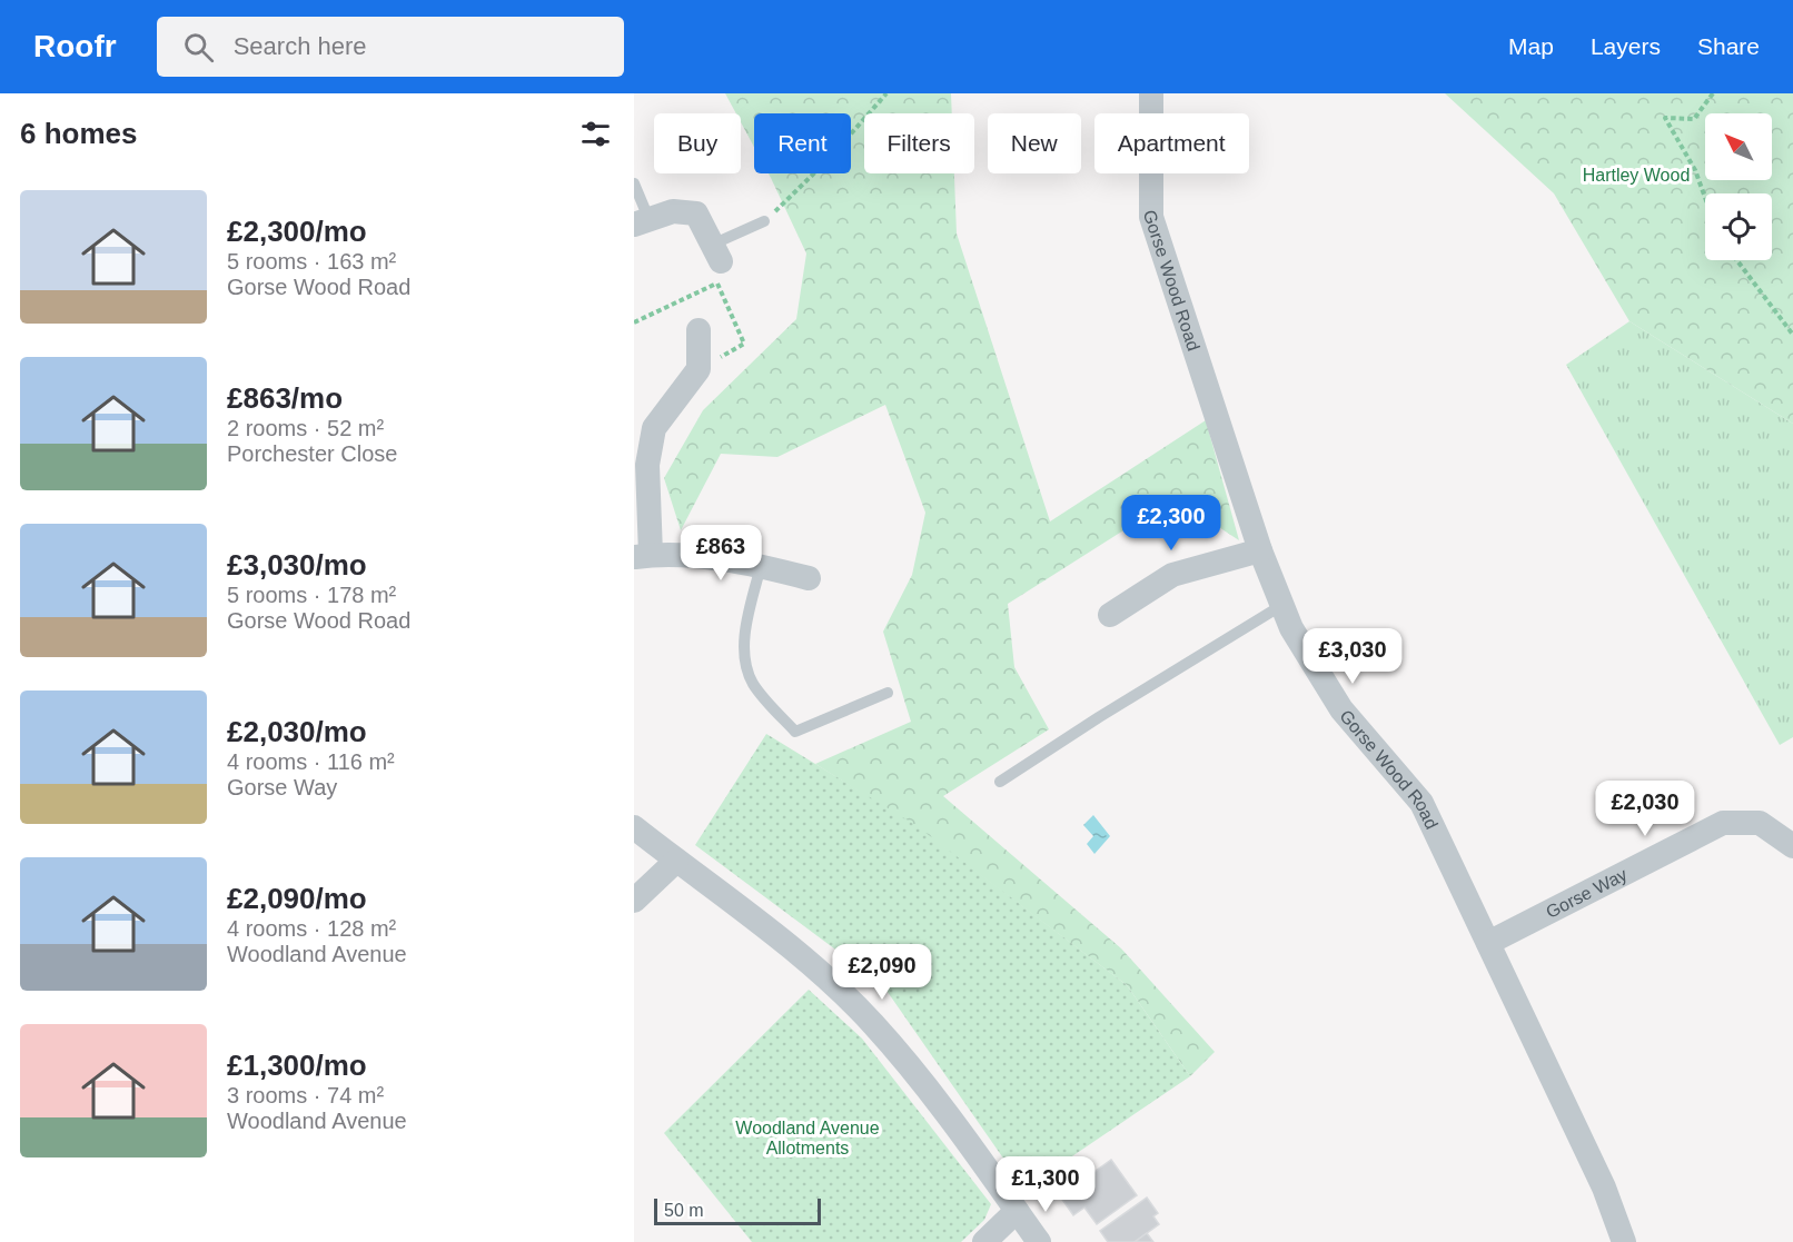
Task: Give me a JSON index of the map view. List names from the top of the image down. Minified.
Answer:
{"streets":{"street":["Gorse Wood Road","Gorse Way"]},"crossings":[["Gorse Wood Road","Gorse Way"]],"parks":["Hartley Wood","Woodland Avenue Allotments"],"scale_bar":"50 m","north":"top left","page":{"header":"Roofr","search":"Search here","nav":["Map","Layers","Share"],"heading":"6 homes","chip":["Buy","Rent","Filters","New","Apartment"],"list":[{"name":"£2,300/mo","note":"5 rooms · 163 m² · Gorse Wood Road"},{"name":"£863/mo","note":"2 rooms · 52 m² · Porchester Close"},{"name":"£3,030/mo","note":"5 rooms · 178 m² · Gorse Wood Road"},{"name":"£2,030/mo","note":"4 rooms · 116 m² · Gorse Way"},{"name":"£2,090/mo","note":"4 rooms · 128 m² · Woodland Avenue"},{"name":"£1,300/mo","note":"3 rooms · 74 m² · Woodland Avenue"}],"price":["£2,300","£863","£3,030","£2,030","£2,090","£1,300"],"scale":"50 m"}}
